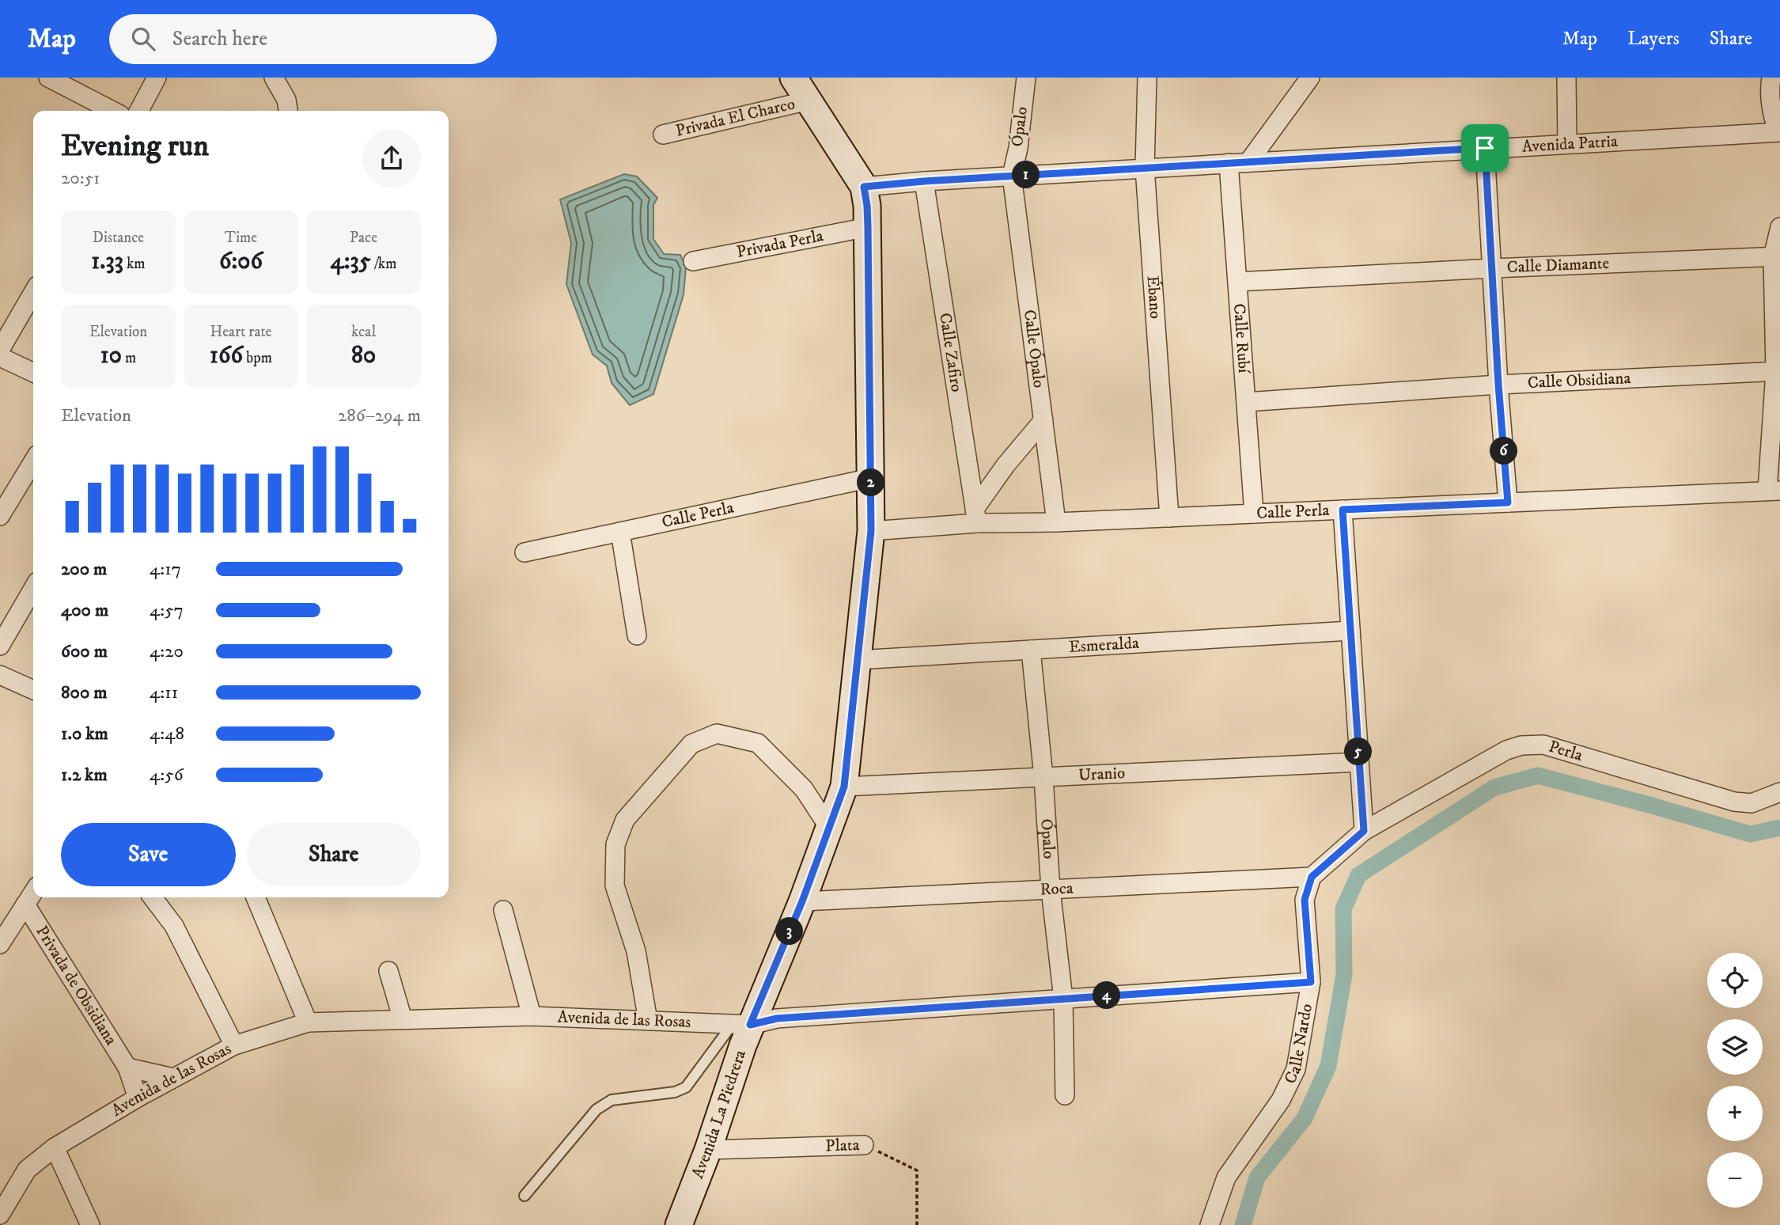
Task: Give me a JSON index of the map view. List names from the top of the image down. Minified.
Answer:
{"streets":{"street":["Privada El Charco","Ópalo","Avenida Patria","Privada Perla","Calle Diamante","Ébano","Calle Rubí","Calle Ópalo","Calle Zafiro","Calle Obsidiana","Calle Perla","Esmeralda","Perla","Uranio","Roca","Privada de Obsidiana","Avenida de las Rosas","Calle Nardo","Avenida La Piedrera","Plata"]},"crossings":[["Privada El Charco","Avenida La Piedrera"],["Ópalo","Avenida Patria"],["Ópalo","Calle Ópalo"],["Ópalo","Esmeralda"],["Ópalo","Uranio"],["Ópalo","Roca"],["Ópalo","Avenida de las Rosas"],["Avenida Patria","Ébano"],["Avenida Patria","Calle Rubí"],["Avenida Patria","Calle Ópalo"],["Avenida Patria","Calle Zafiro"],["Avenida Patria","Avenida La Piedrera"],["Privada Perla","Avenida La Piedrera"],["Calle Diamante","Calle Rubí"],["Ébano","Calle Perla"],["Calle Rubí","Calle Obsidiana"],["Calle Rubí","Calle Perla"],["Calle Ópalo","Calle Perla"],["Calle Zafiro","Calle Perla"],["Calle Perla","Avenida La Piedrera"],["Esmeralda","Avenida La Piedrera"],["Uranio","Avenida La Piedrera"],["Roca","Calle Nardo"],["Roca","Avenida La Piedrera"],["Privada de Obsidiana","Avenida de las Rosas"],["Avenida de las Rosas","Calle Nardo"],["Avenida de las Rosas","Avenida La Piedrera"],["Avenida La Piedrera","Plata"]],"page":{"header":"Map","search":"Search here","nav":["Map","Layers","Share"],"heading":["Evening run","20:51"],"pins":["1","6","2","5","3","4"],"stats":[["Distance","1.33 km"],["Time","6:06"],["Pace","4:35 /km"],["Elevation","10 m"],["Heart rate","166 bpm"],["kcal","80"]],"chart":["Elevation","286–294 m"],"list":[{"name":"200 m","note":"4:17"},{"name":"400 m","note":"4:57"},{"name":"600 m","note":"4:20"},{"name":"800 m","note":"4:11"},{"name":"1.0 km","note":"4:48"},{"name":"1.2 km","note":"4:56"}],"buttons":["Save","Share"],"map_buttons":["+","−"]}}
